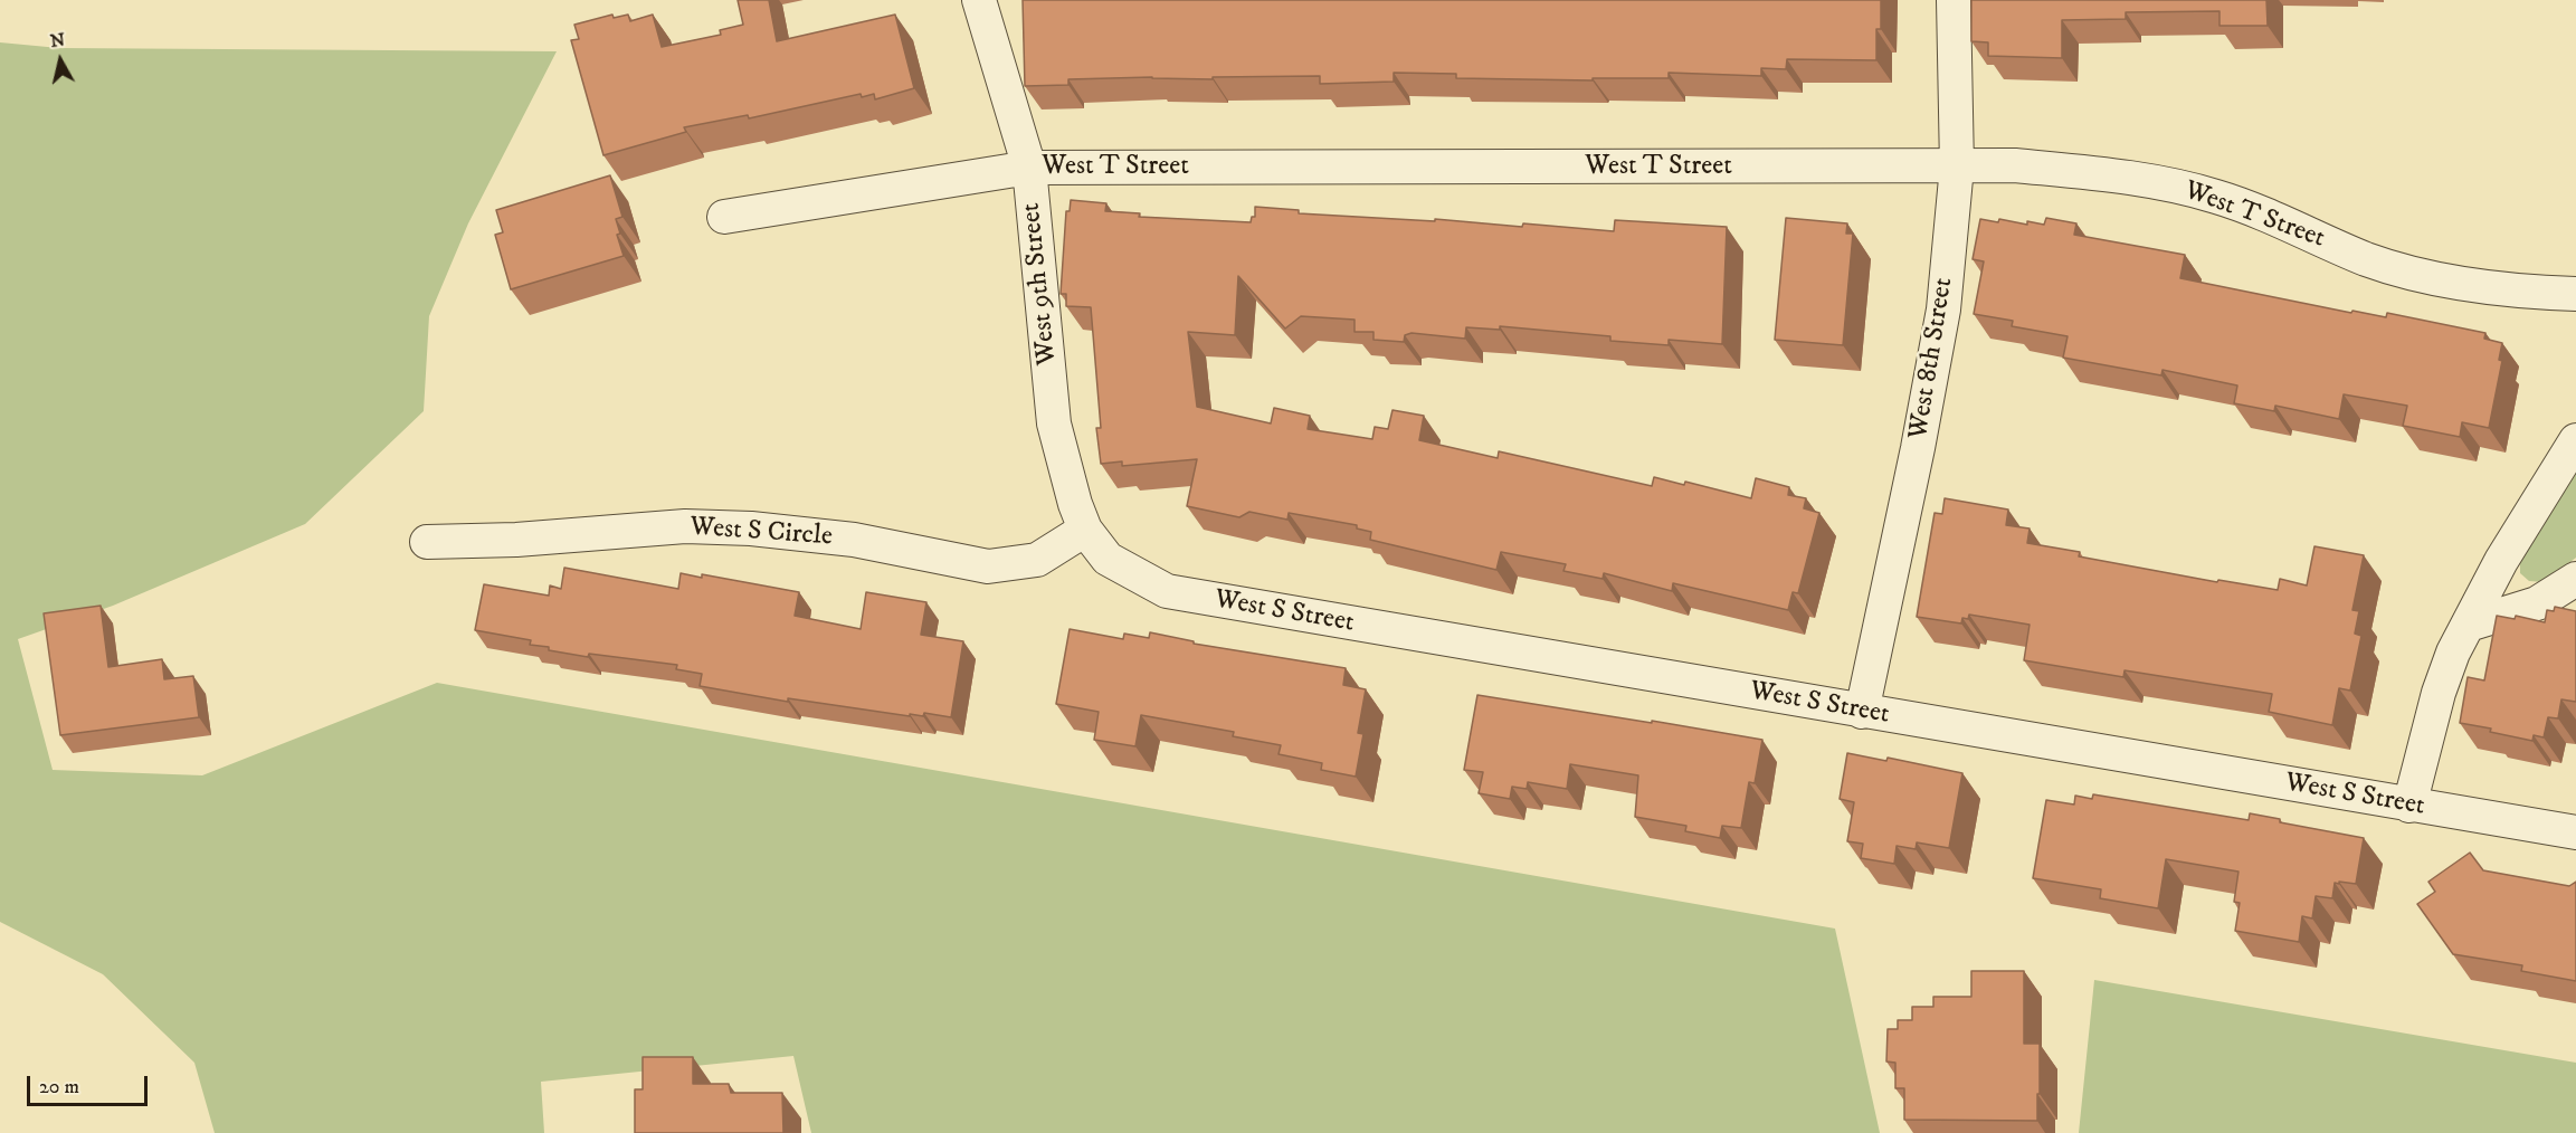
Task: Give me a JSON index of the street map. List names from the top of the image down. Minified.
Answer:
{"streets":{"street":["West T Street","West 9th Street","West 8th Street","West S Circle","West S Street"]},"crossings":[["West T Street","West 9th Street"],["West T Street","West 8th Street"],["West 9th Street","West S Circle"],["West 9th Street","West S Street"],["West 8th Street","West S Street"],["West S Circle","West S Street"]],"scale_bar":"20 m","north":"top"}
